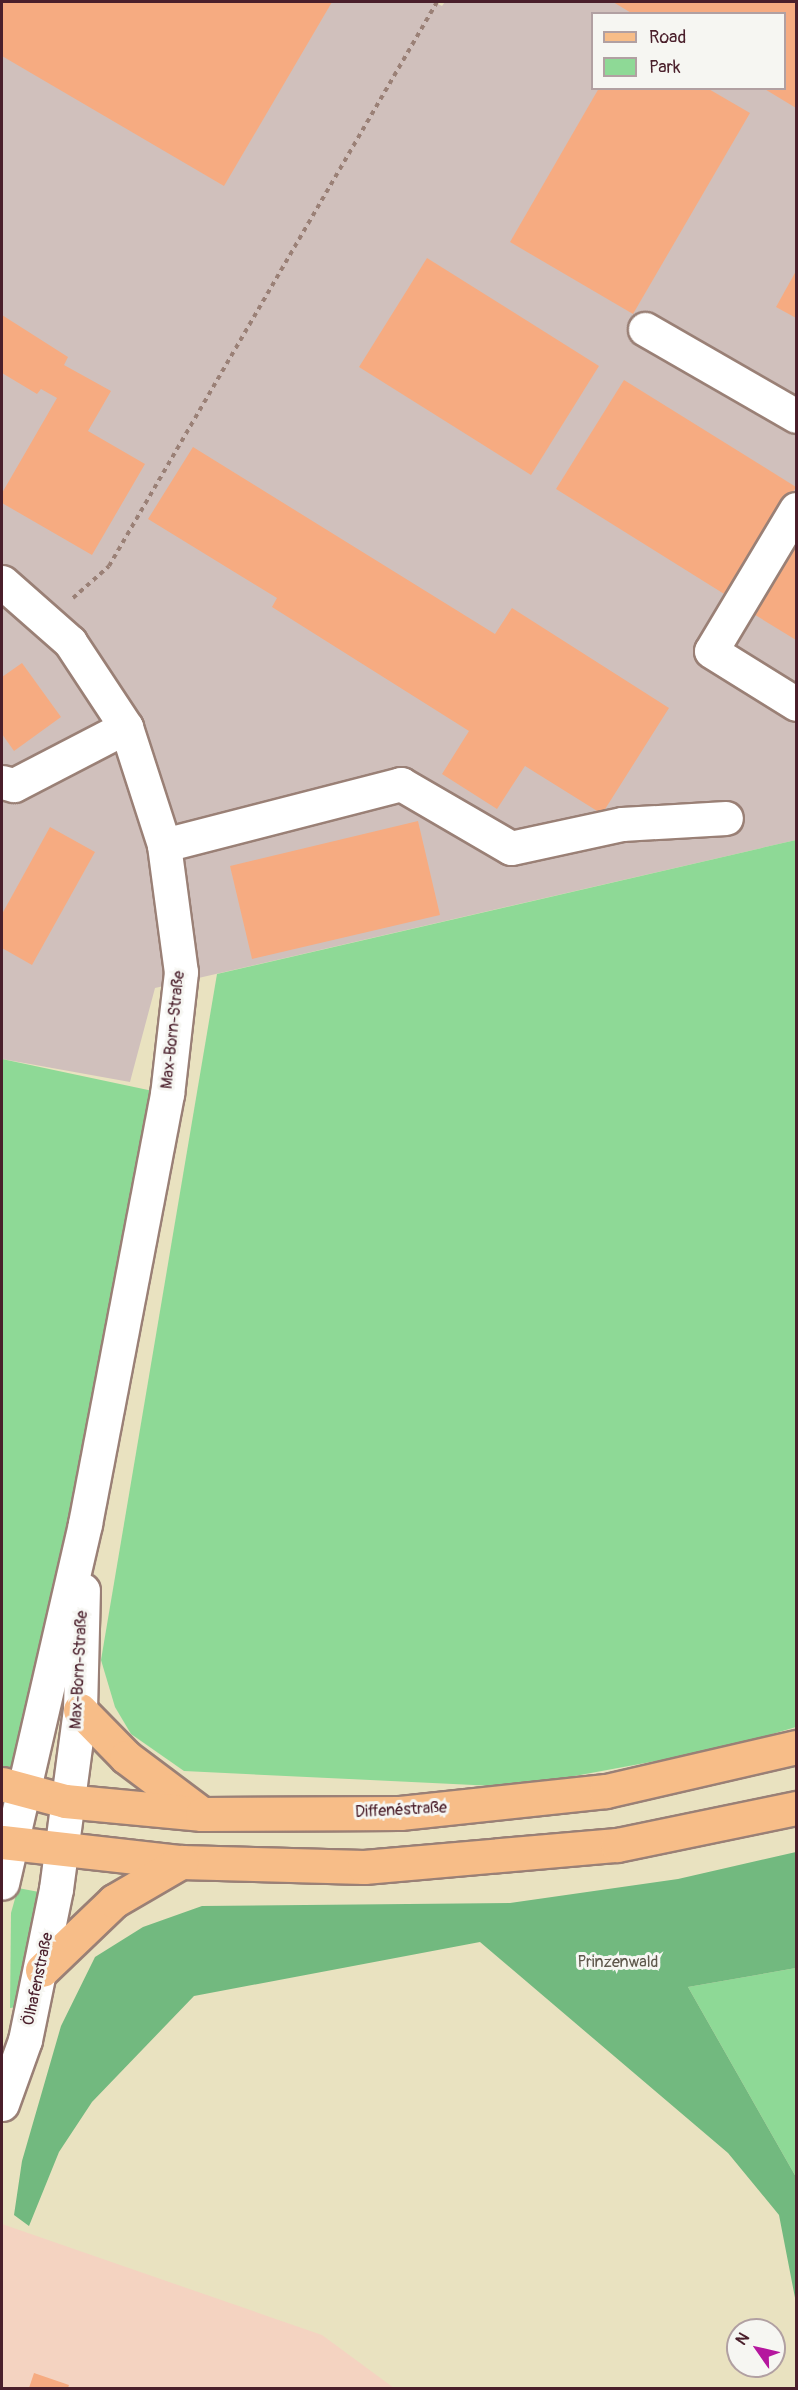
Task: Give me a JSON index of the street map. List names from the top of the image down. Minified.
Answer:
{"streets":{"main road":["Diffenéstraße"],"street":["Max-Born-Straße","Ölhafenstraße"]},"crossings":[["Max-Born-Straße","Diffenéstraße"],["Max-Born-Straße","Ölhafenstraße"]],"parks":["Prinzenwald"],"legend":["Road","Park"],"north":"top left"}
